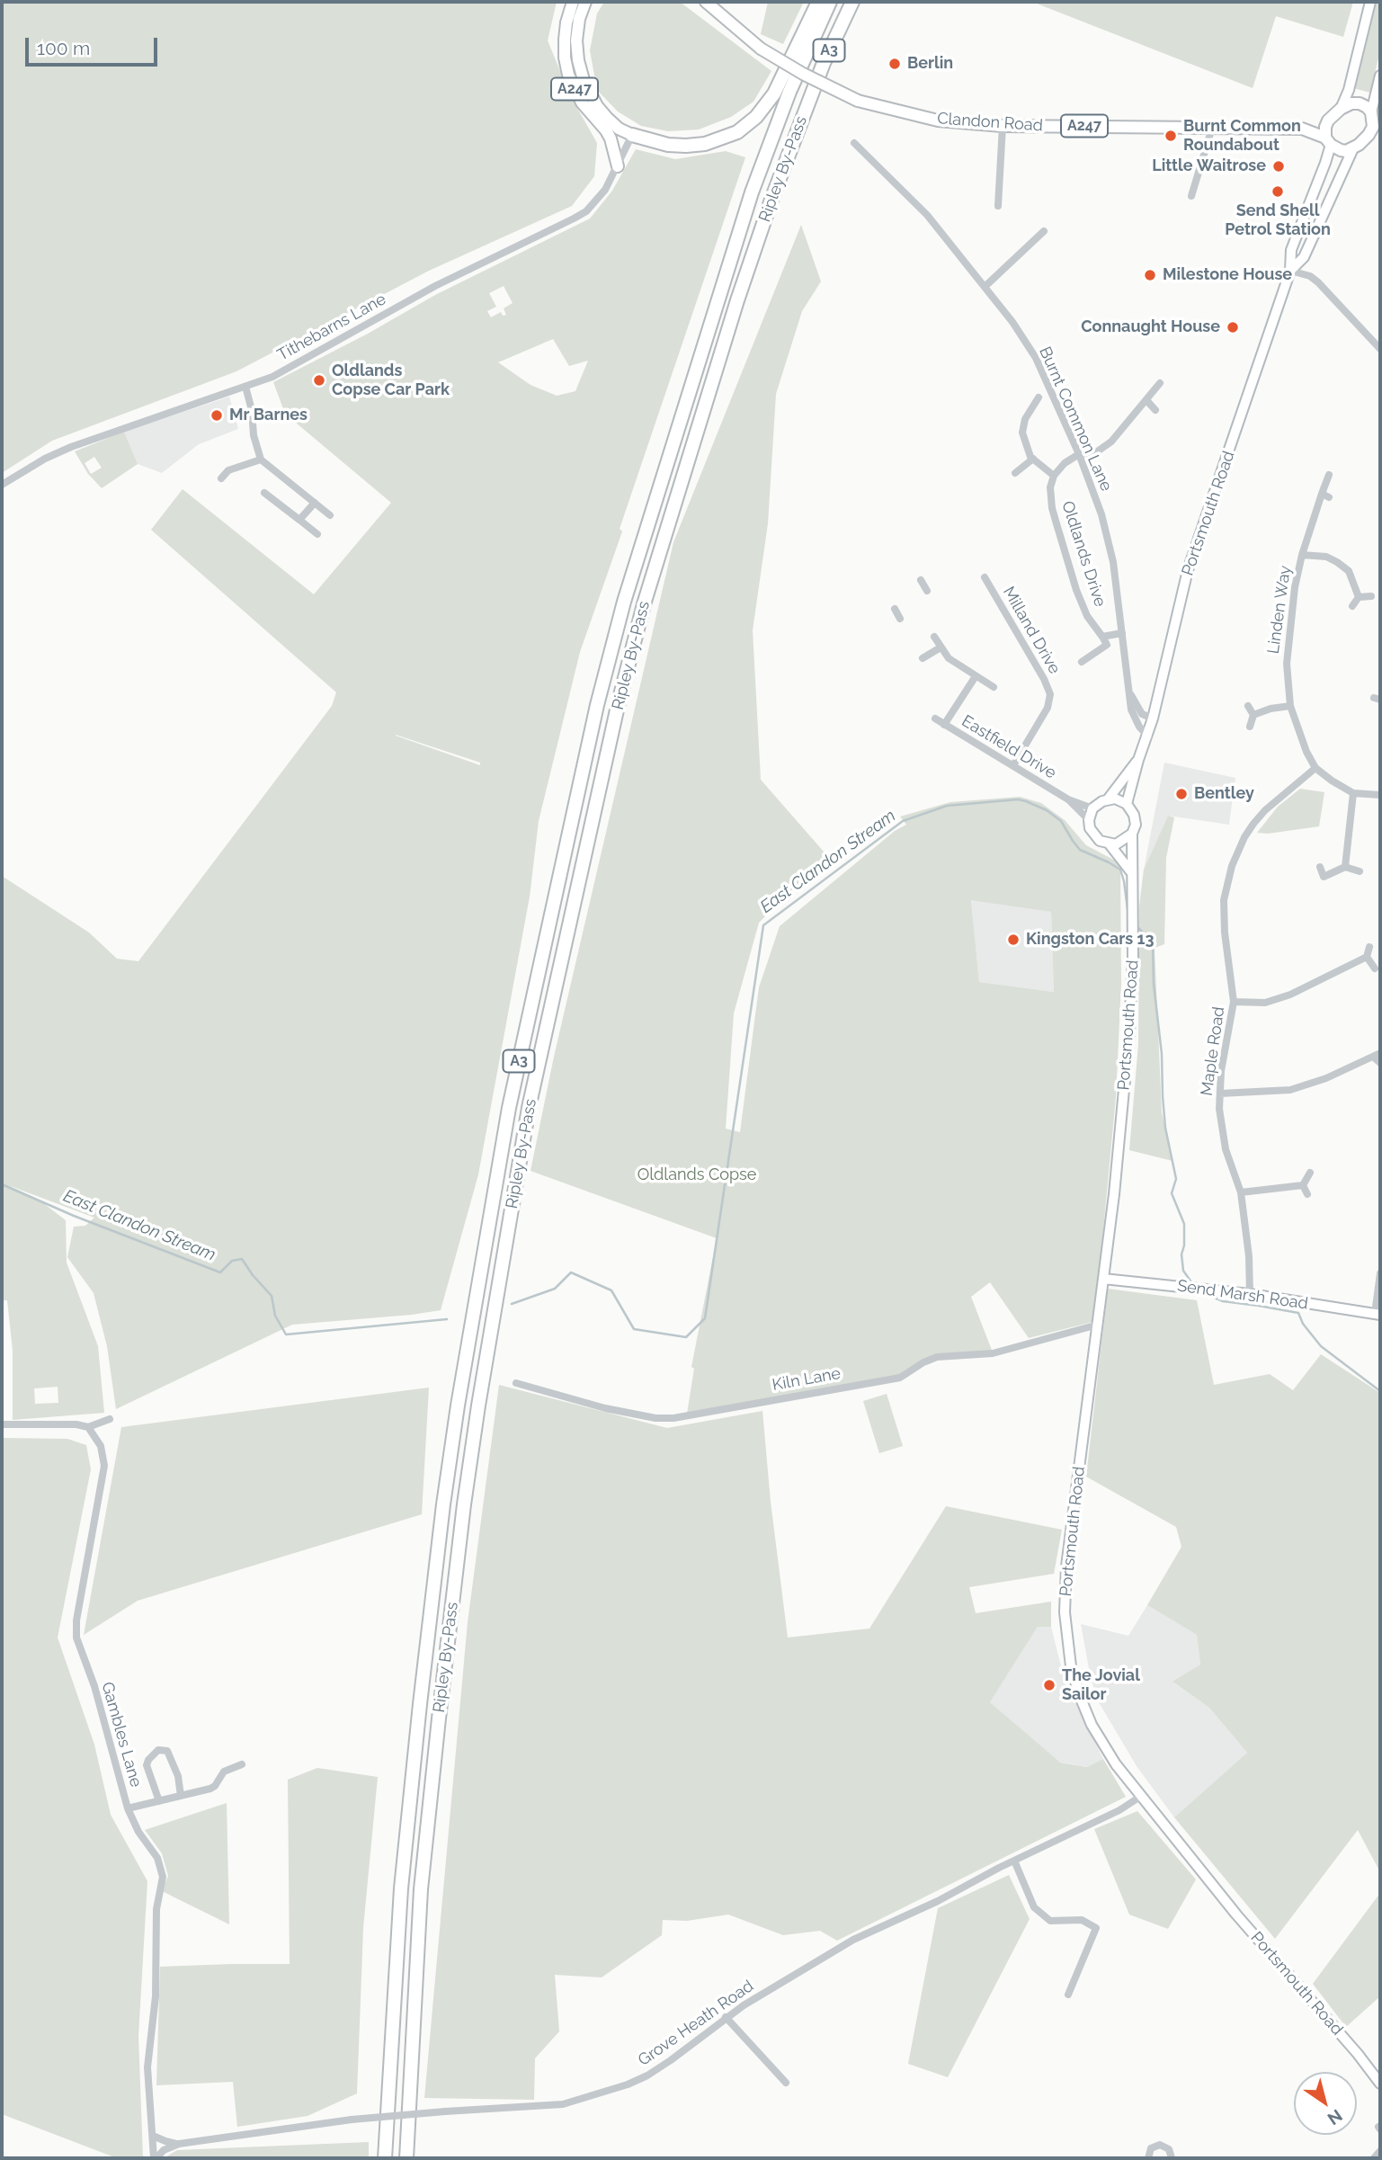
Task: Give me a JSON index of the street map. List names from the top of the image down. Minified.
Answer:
{"streets":{"highway":["A3","Ripley By-Pass"],"main road":["A247","Clandon Road","Portsmouth Road","Send Marsh Road"],"street":["Tithebarns Lane","Burnt Common Lane","Oldlands Drive","Linden Way","Milland Drive","Eastfield Drive","Maple Road","Kiln Lane","Gambles Lane","Grove Heath Road"]},"crossings":[["A247","Tithebarns Lane"],["Clandon Road","Portsmouth Road"],["Burnt Common Lane","Portsmouth Road"],["Portsmouth Road","Eastfield Drive"],["Portsmouth Road","Send Marsh Road"],["Portsmouth Road","Kiln Lane"],["Portsmouth Road","Grove Heath Road"],["Linden Way","Maple Road"],["Milland Drive","Eastfield Drive"],["Maple Road","Send Marsh Road"],["Gambles Lane","Grove Heath Road"]],"water":["East Clandon Stream"],"parks":["Oldlands Copse"],"places":["Berlin","Burnt Common Roundabout","Little Waitrose","Send Shell Petrol Station","Milestone House","Connaught House","Oldlands Copse Car Park","Mr Barnes","Bentley","Kingston Cars 13","The Jovial Sailor"],"scale_bar":"100 m","north":"bottom right"}
